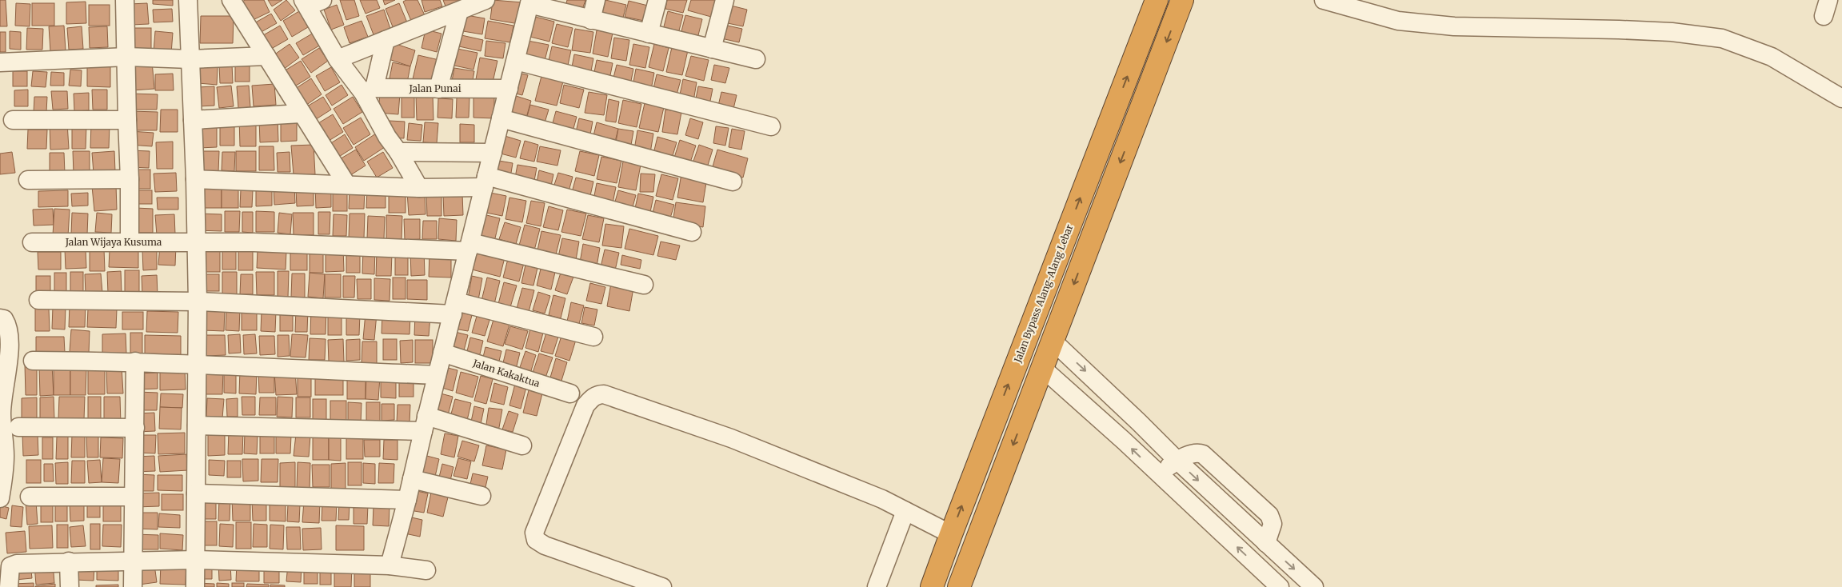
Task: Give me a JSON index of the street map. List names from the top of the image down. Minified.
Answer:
{"streets":{"highway":["Jalan Bypass Alang-Alang Lebar"],"street":["Jalan Punai","Jalan Wijaya Kusuma","Jalan Kakaktua"]}}
